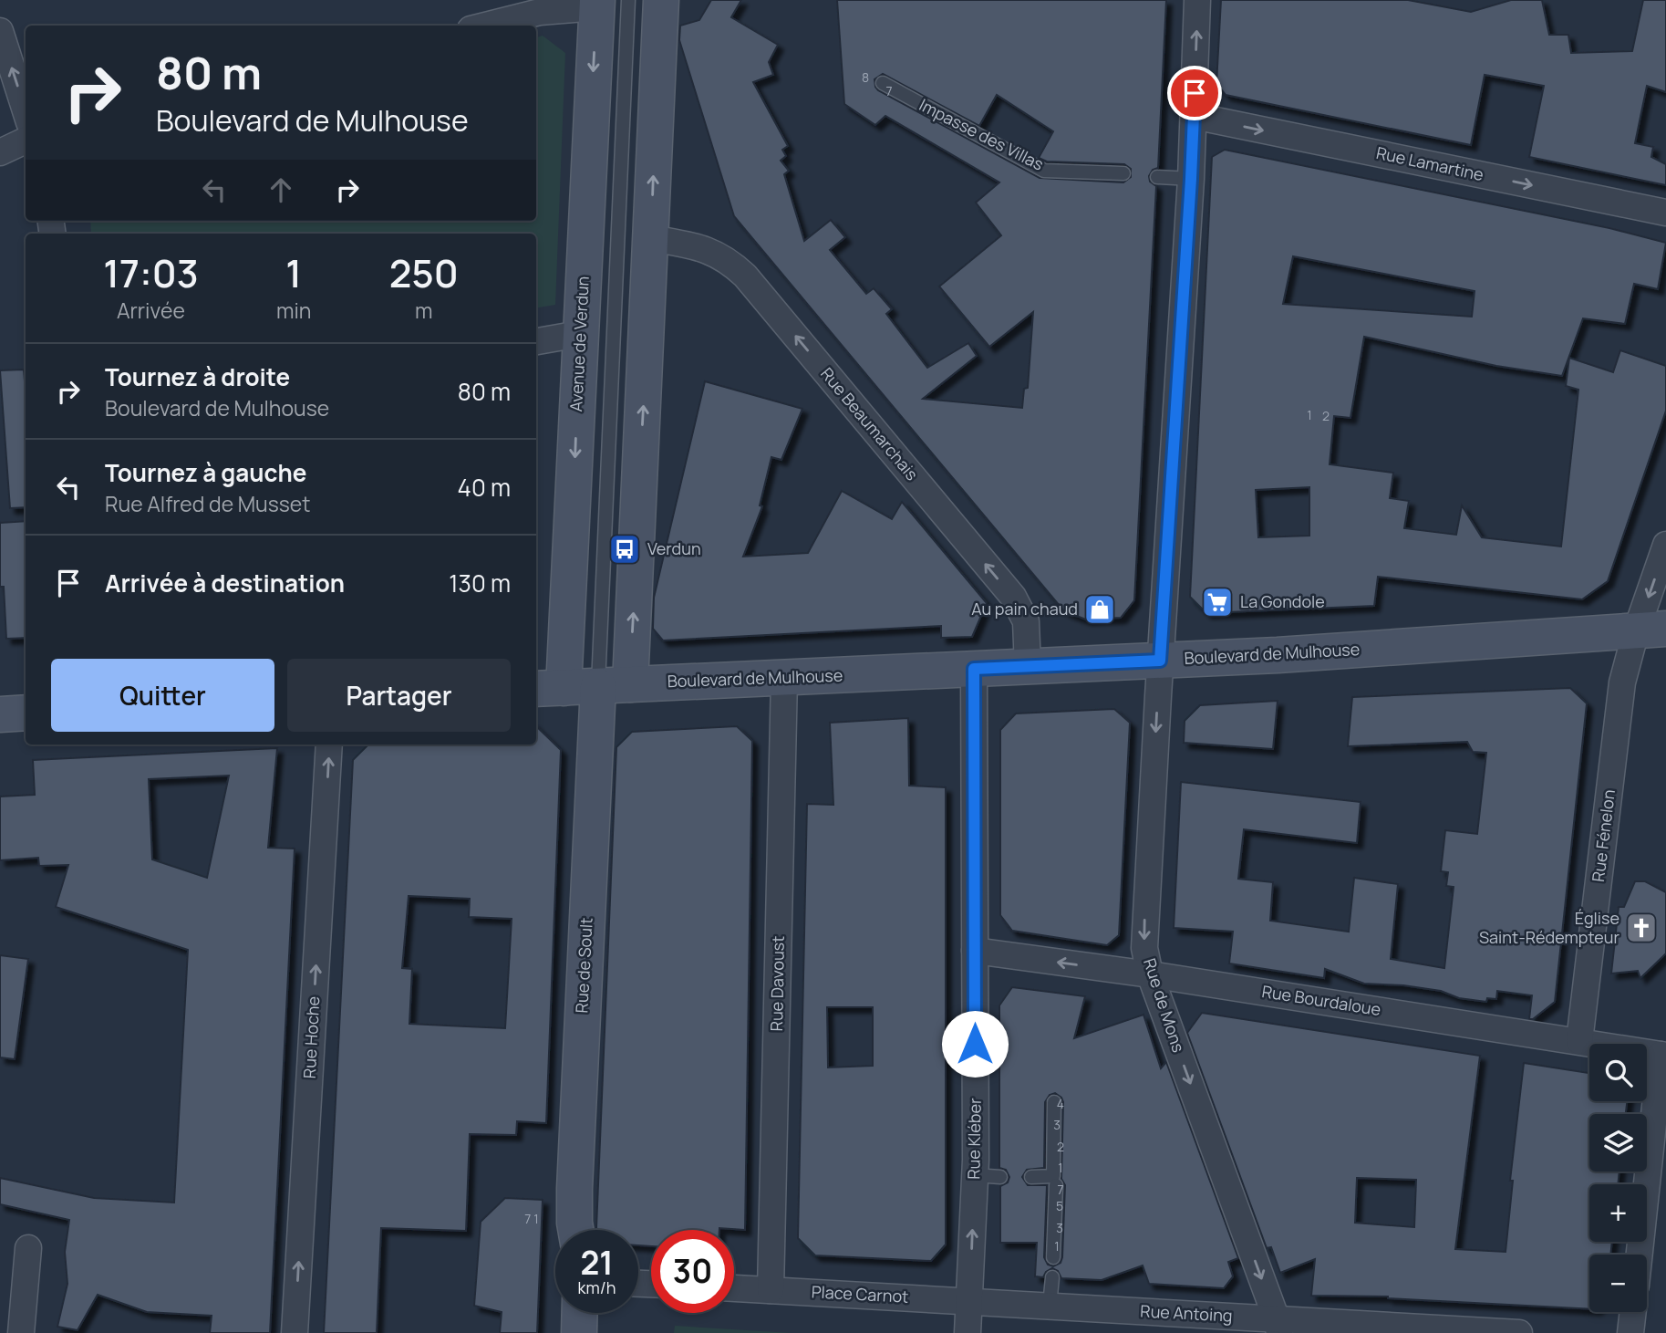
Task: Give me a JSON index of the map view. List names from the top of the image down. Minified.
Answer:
{"streets":{"street":["Rue Lamartine","Avenue de Verdun","Rue Beaumarchais","Boulevard de Mulhouse","Rue Fénelon","Rue de Soult","Rue Davoust","Rue Bourdaloue","Rue de Mons","Rue Hoche","Rue Kléber","Place Carnot","Rue Antoing"],"lane":["Impasse des Villas"]},"crossings":[["Rue Lamartine","Rue de Mons"],["Avenue de Verdun","Boulevard de Mulhouse"],["Rue Beaumarchais","Boulevard de Mulhouse"],["Boulevard de Mulhouse","Rue Fénelon"],["Boulevard de Mulhouse","Rue de Soult"],["Boulevard de Mulhouse","Rue Davoust"],["Boulevard de Mulhouse","Rue de Mons"],["Boulevard de Mulhouse","Rue Kléber"],["Rue Fénelon","Rue Bourdaloue"],["Rue Davoust","Place Carnot"],["Rue Bourdaloue","Rue de Mons"],["Rue Bourdaloue","Rue Kléber"],["Rue de Mons","Rue Antoing"],["Rue Kléber","Place Carnot"],["Rue Kléber","Rue Antoing"],["Place Carnot","Rue Antoing"]],"one_way":["Rue Lamartine","Rue Beaumarchais","Rue Hoche"],"places":{"bus stop":["Verdun"],"supermarket":["La Gondole"],"shop":["Au pain chaud"],"church":["Église Saint-Rédempteur"]},"house_numbers":["8","7","1","2","4","3","2","1","7","5","7 1","3","1"],"page":{"turn":["80 m","Boulevard de Mulhouse"],"eta":["17:03","Arrivée","1","min","250","m"],"list":[{"name":"Tournez à droite","note":"Boulevard de Mulhouse","value":"80 m"},{"name":"Tournez à gauche","note":"Rue Alfred de Musset","value":"40 m"},{"name":"Arrivée à destination","value":"130 m"}],"buttons":["Quitter","Partager"],"map_buttons":["+","−"],"speed":"21 km/h","limit":"30"}}
